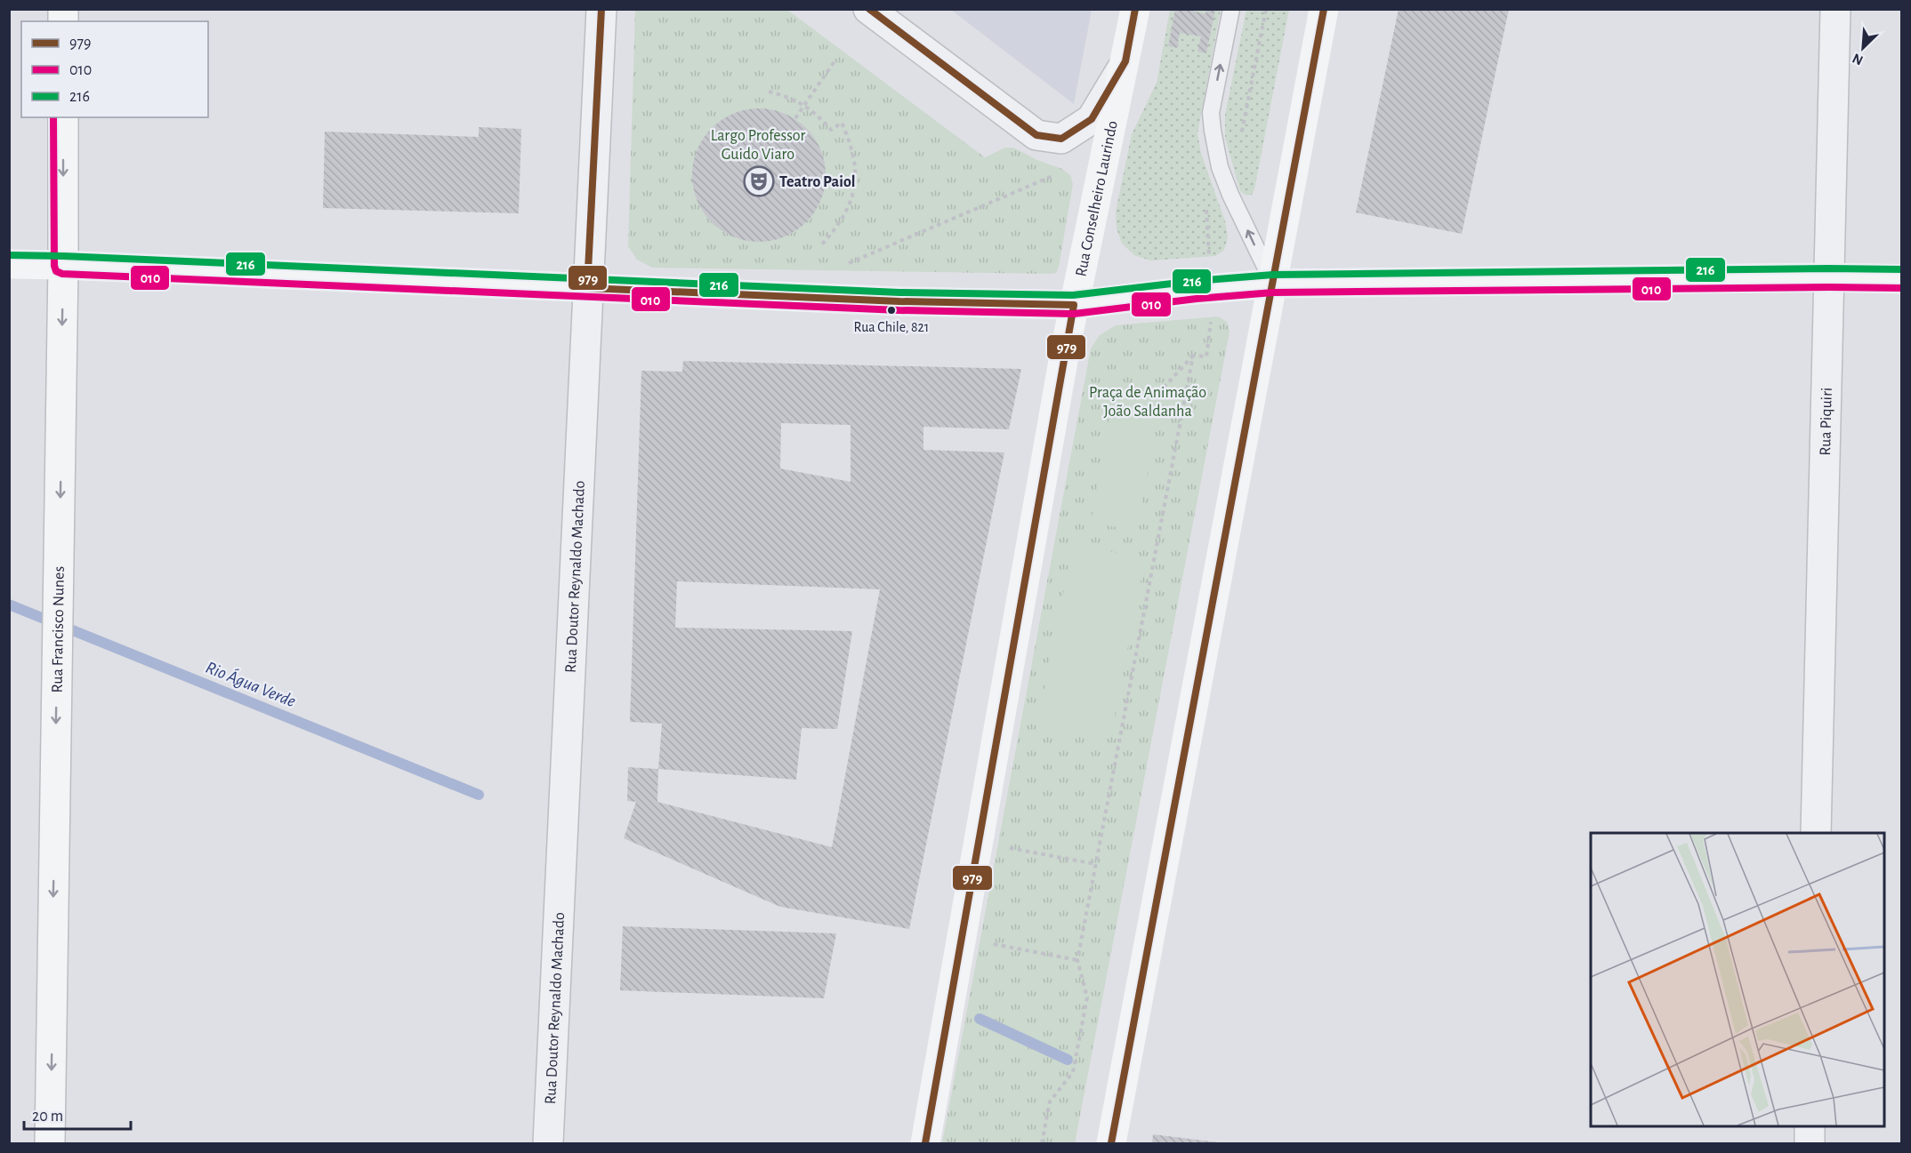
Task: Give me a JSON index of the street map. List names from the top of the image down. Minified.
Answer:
{"streets":{"main road":["Rua Conselheiro Laurindo","Rua Francisco Nunes"],"street":["Rua Piquiri","Rua Doutor Reynaldo Machado"]},"one_way":["Rua Francisco Nunes"],"water":["Rio Água Verde"],"parks":["Largo Professor Guido Viaro","Praça de Animação João Saldanha"],"places":{"theatre":["Teatro Paiol"],"other":["Rua Chile, 821"]},"lines":["transit line 979","transit line 010","transit line 216"],"legend":["979","010","216"],"scale_bar":"20 m","north":"bottom left"}
